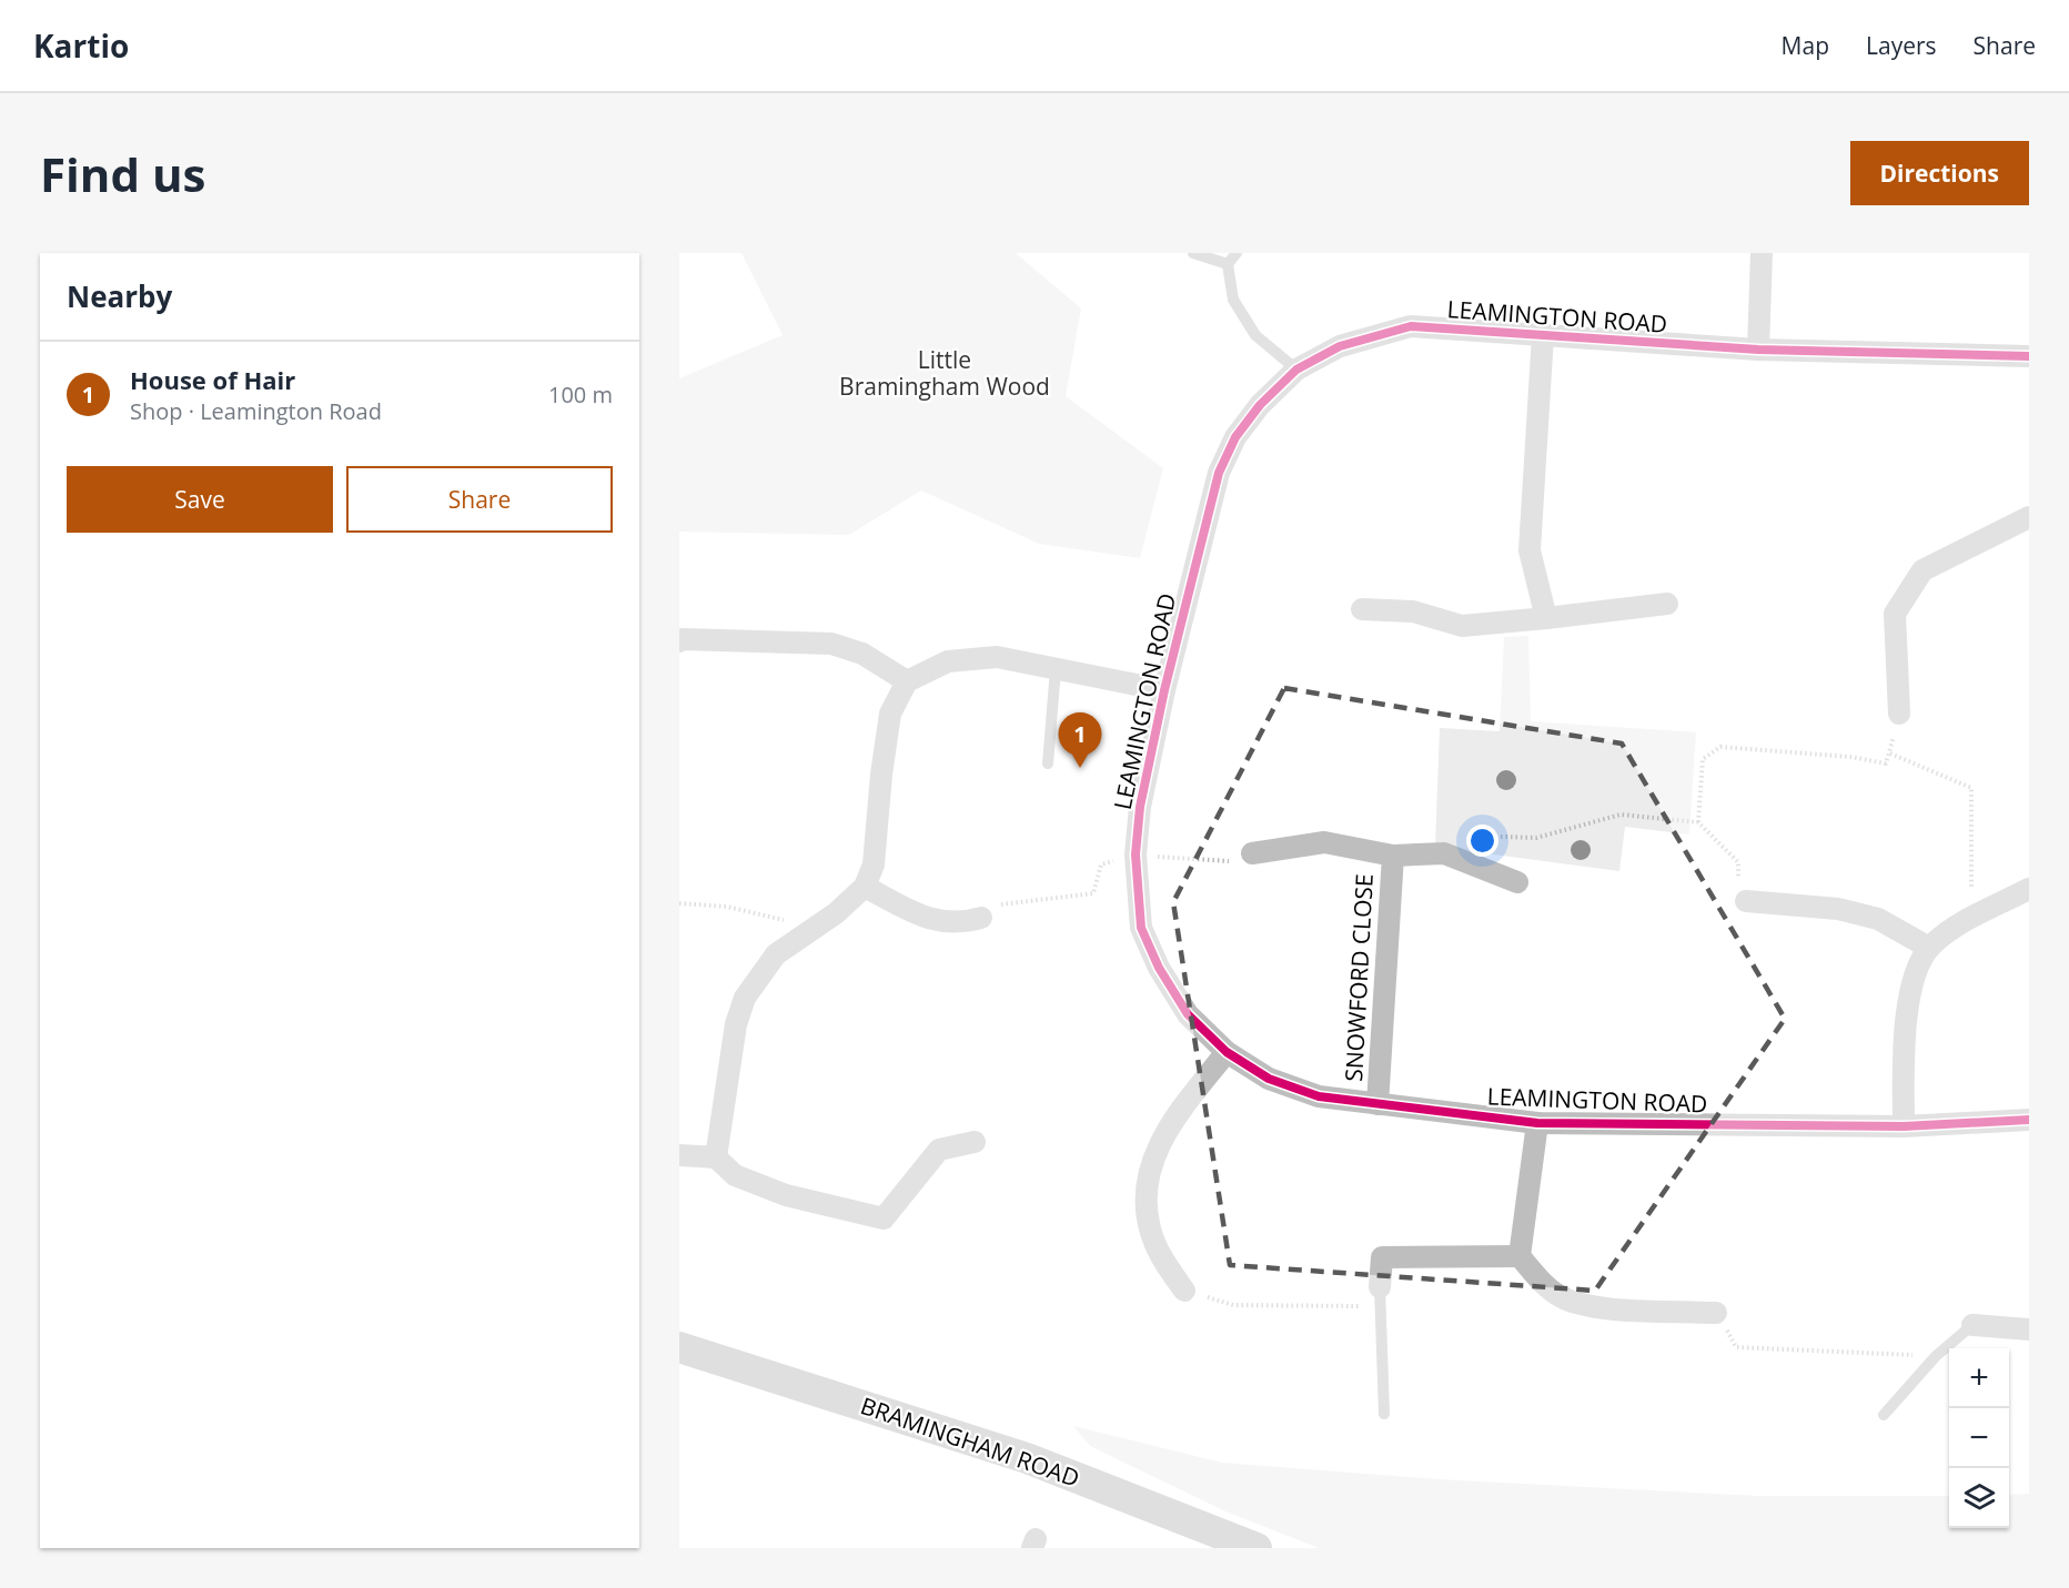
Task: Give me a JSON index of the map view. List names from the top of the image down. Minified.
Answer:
{"streets":{"street":["LEAMINGTON ROAD","SNOWFORD CLOSE","BRAMINGHAM ROAD"]},"crossings":[["LEAMINGTON ROAD","SNOWFORD CLOSE"]],"parks":["Little Bramingham Wood"],"page":{"header":"Kartio","nav":["Map","Layers","Share"],"buttons":["Directions",["Save","Share"]],"title":"Find us","heading":"Nearby","list":[{"mark":"1","name":"House of Hair","note":"Shop · Leamington Road","value":"100 m"}],"pins":"1","map_buttons":["+","−"]}}
